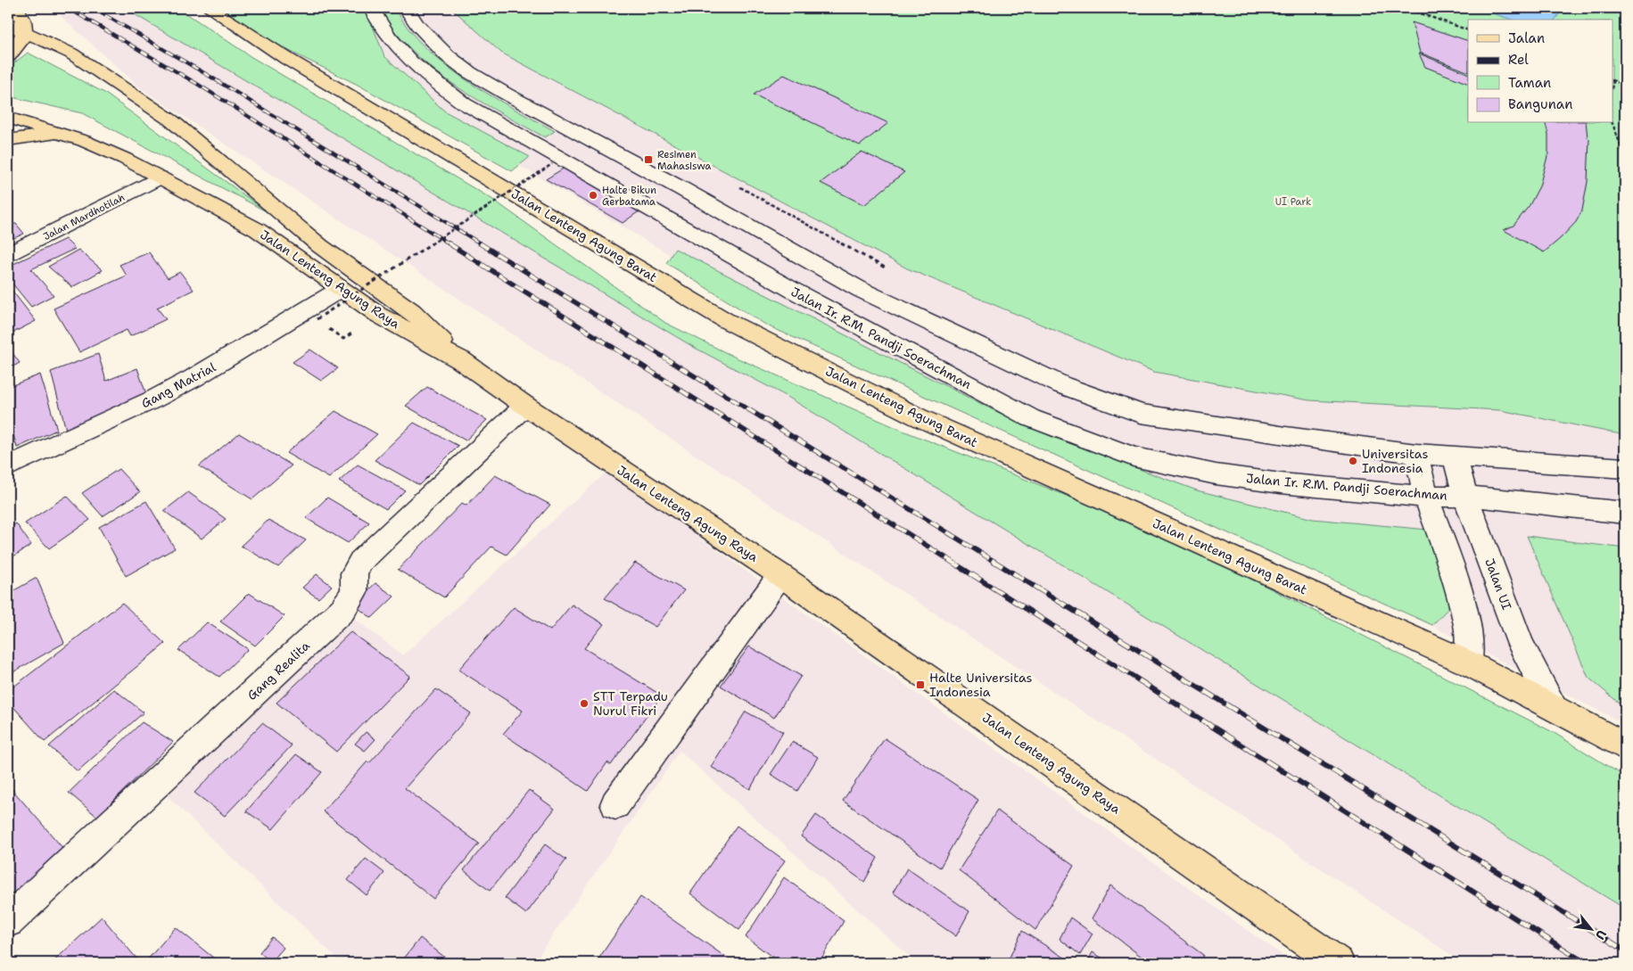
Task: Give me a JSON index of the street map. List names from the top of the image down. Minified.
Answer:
{"streets":{"main road":["Jalan Lenteng Agung Barat","Jalan Lenteng Agung Raya"],"street":["Jalan Mardhotilah","Jalan Ir. R.M. Pandji Soerachman","Gang Matrial","Jalan UI","Gang Realita"]},"crossings":[["Jalan Mardhotilah","Jalan Lenteng Agung Raya"],["Jalan Lenteng Agung Barat","Jalan UI"],["Jalan Lenteng Agung Raya","Gang Matrial"],["Jalan Lenteng Agung Raya","Gang Realita"],["Jalan Ir. R.M. Pandji Soerachman","Jalan UI"]],"parks":["UI Park"],"places":{"transit":["Resimen Mahasiswa","Halte Universitas Indonesia"],"other":["Halte Bikun Gerbatama","Universitas Indonesia","STT Terpadu Nurul Fikri"]},"legend":["Jalan","Rel","Taman","Bangunan"],"north":"bottom right"}
